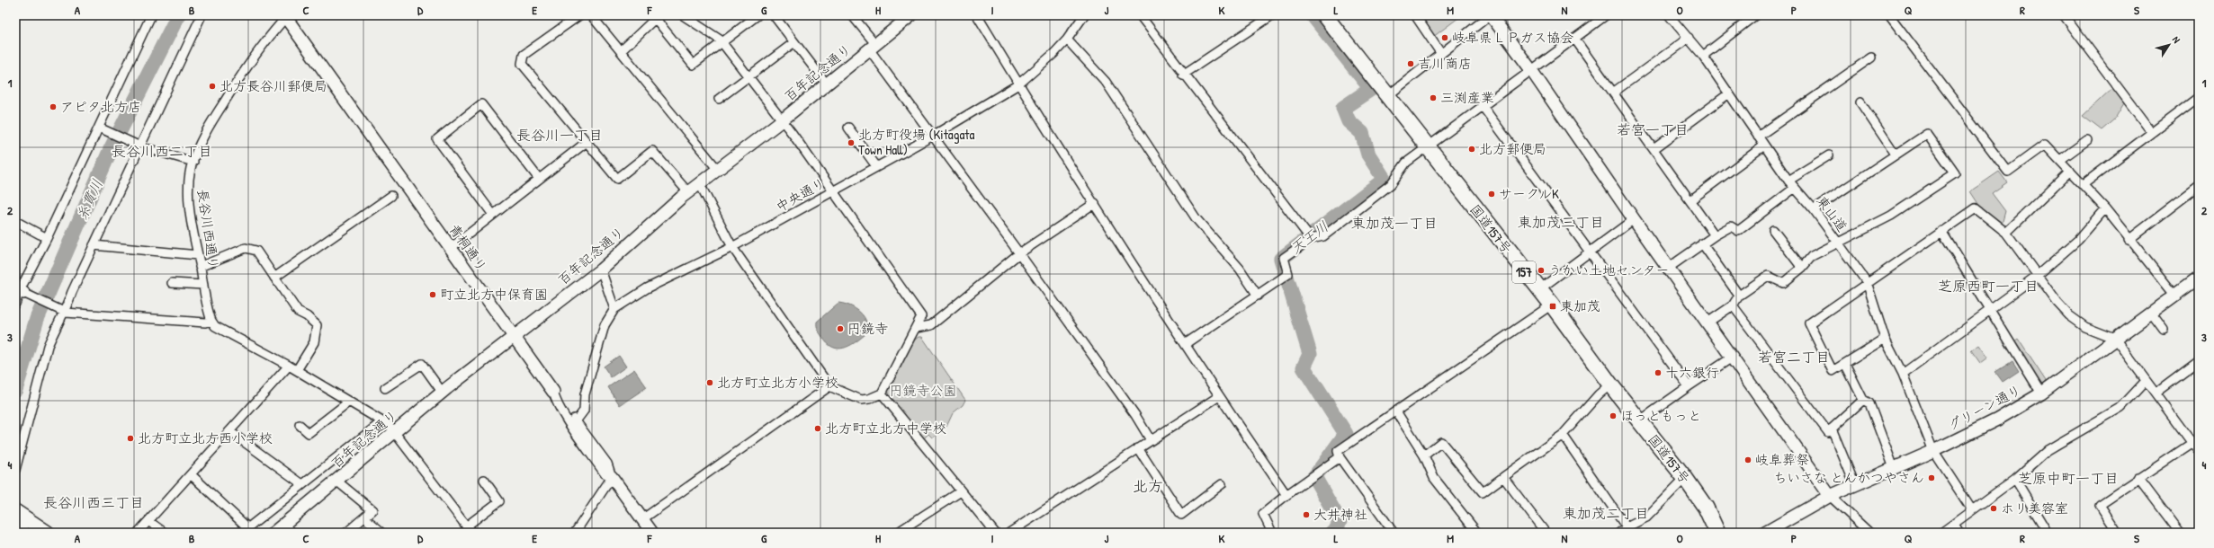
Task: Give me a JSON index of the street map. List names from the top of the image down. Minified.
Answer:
{"streets":{"highway":["国道157号","157"],"street":["百年記念通り","中央通り","東山道","長谷川西通り","青桐通り","グリーン通り"]},"crossings":[["百年記念通り","青桐通り"],["中央通り","青桐通り"],["東山道","グリーン通り"],["長谷川西通り","青桐通り"]],"districts":["若宮一丁目","長谷川一丁目","長谷川西二丁目","東加茂三丁目","東加茂一丁目","芝原西町一丁目","若宮二丁目","芝原中町一丁目","北方","長谷川西三丁目","東加茂二丁目"],"water":["糸貫川","天王川"],"parks":["円鏡寺公園"],"places":{"other":["岐阜県ＬＰガス協会","吉川商店","北方長谷川郵便局","三渕産業","アピタ北方店","北方町役場 (Kitagata Town Hall)","北方郵便局","サークルK","うかい土地センター","町立北方中保育園","円鏡寺","十六銀行","北方町立北方小学校","ほっともっと","北方町立北方中学校","北方町立北方西小学校","岐阜葬祭","ちいさな とんかつやさん","ホリ美容室","大井神社"],"transit":["東加茂"]},"north":"top right","grid":{"columns":["A","B","C","D","E","F","G","H","I","J","K","L","M","N","O","P","Q","R","S"],"rows":["1","2","3","4"]}}
